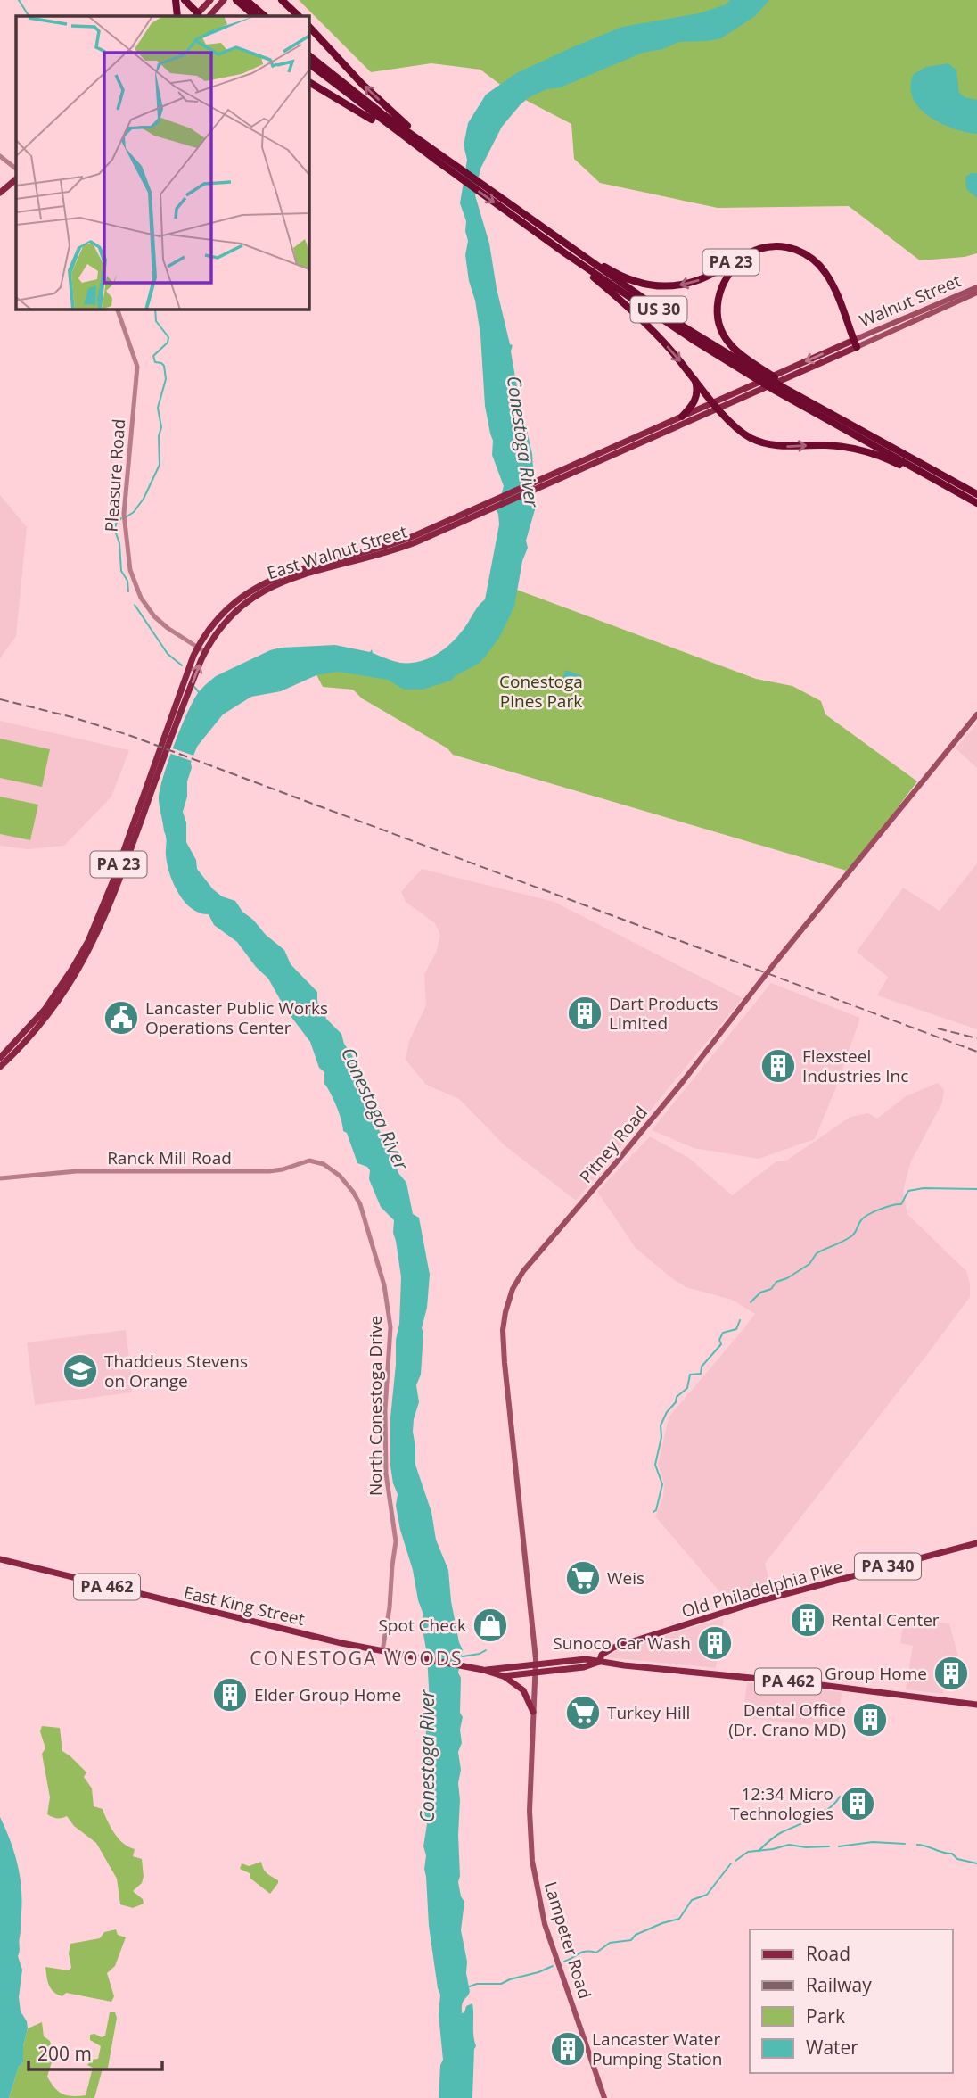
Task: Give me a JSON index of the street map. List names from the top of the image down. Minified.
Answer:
{"streets":{"highway":["PA 23","US 30"],"main road":["Walnut Street","East Walnut Street","Pitney Road","PA 340","PA 462","Old Philadelphia Pike","East King Street","Lampeter Road"],"street":["Pleasure Road","Ranck Mill Road","North Conestoga Drive"]},"crossings":[["PA 23","Walnut Street"],["PA 23","US 30"],["PA 23","East Walnut Street"],["Walnut Street","East Walnut Street"],["Pleasure Road","East Walnut Street"],["Pitney Road","PA 462"],["Pitney Road","Lampeter Road"],["Ranck Mill Road","North Conestoga Drive"],["North Conestoga Drive","East King Street"],["PA 462","Old Philadelphia Pike"],["PA 462","East King Street"],["PA 462","Lampeter Road"]],"districts":["CONESTOGA WOODS"],"water":["Conestoga River"],"parks":["Conestoga Pines Park"],"places":{"building":["Dart Products Limited","Flexsteel Industries Inc","Rental Center","Sunoco Car Wash","Group Home","Elder Group Home","Dental Office (Dr. Crano MD)","12:34 Micro Technologies","Lancaster Water Pumping Station"],"public building":["Lancaster Public Works Operations Center"],"school or university":["Thaddeus Stevens on Orange"],"supermarket":["Weis","Turkey Hill"],"shop":["Spot Check"]},"legend":["Road","Railway","Park","Water"],"scale_bar":"200 m"}
